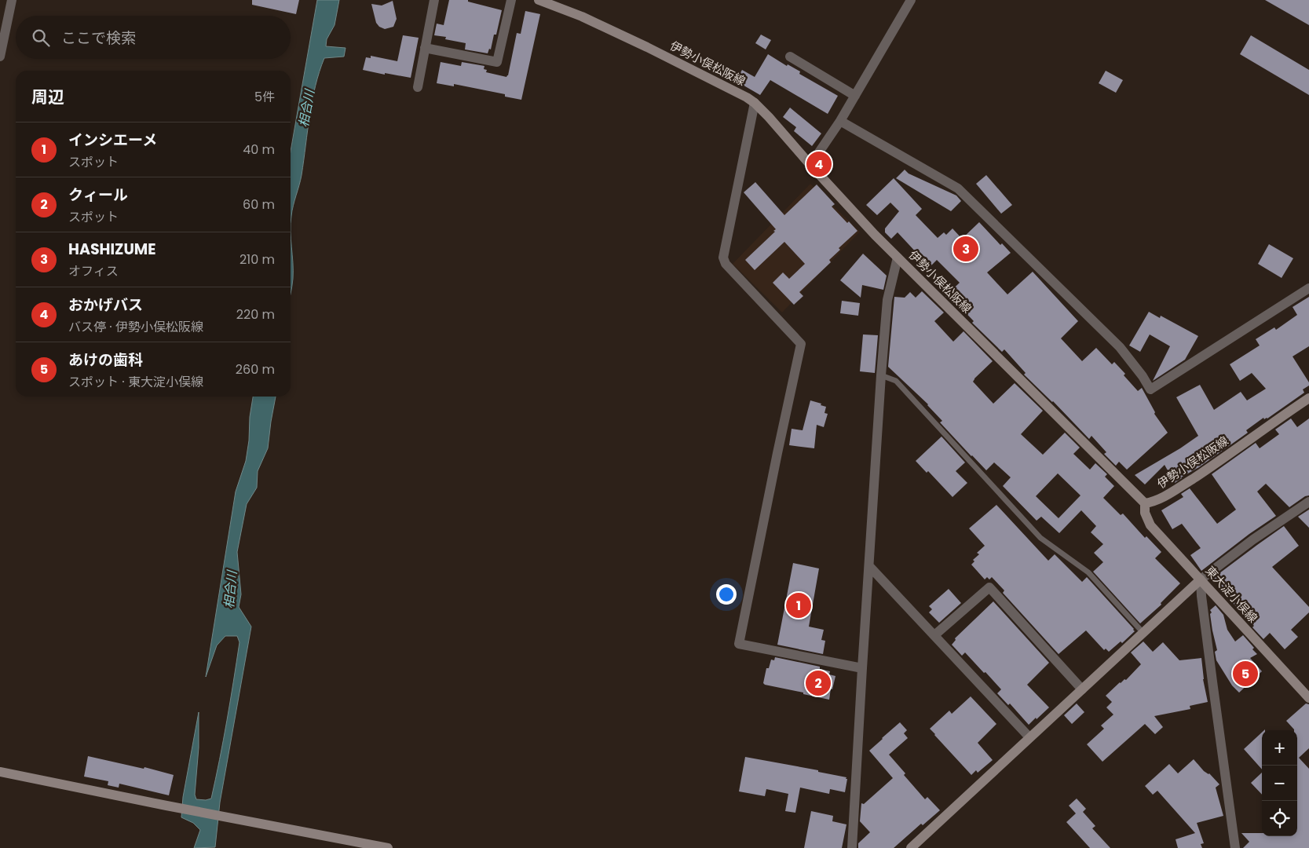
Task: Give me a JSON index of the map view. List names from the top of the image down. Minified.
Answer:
{"streets":{"main road":["伊勢小俣松阪線","東大淀小俣線"]},"crossings":[["伊勢小俣松阪線","東大淀小俣線"]],"water":["相合川"],"page":{"search":"ここで検索","heading":["周辺","5件"],"list":[{"mark":"1","name":"インシエーメ","note":"スポット","value":"40 m"},{"mark":"2","name":"クィール","note":"スポット","value":"60 m"},{"mark":"3","name":"HASHIZUME","note":"オフィス","value":"210 m"},{"mark":"4","name":"おかげバス","note":"バス停 · 伊勢小俣松阪線","value":"220 m"},{"mark":"5","name":"あけの歯科","note":"スポット · 東大淀小俣線","value":"260 m"}],"pins":["4","3","1","5","2"],"map_buttons":["+","−"]}}
